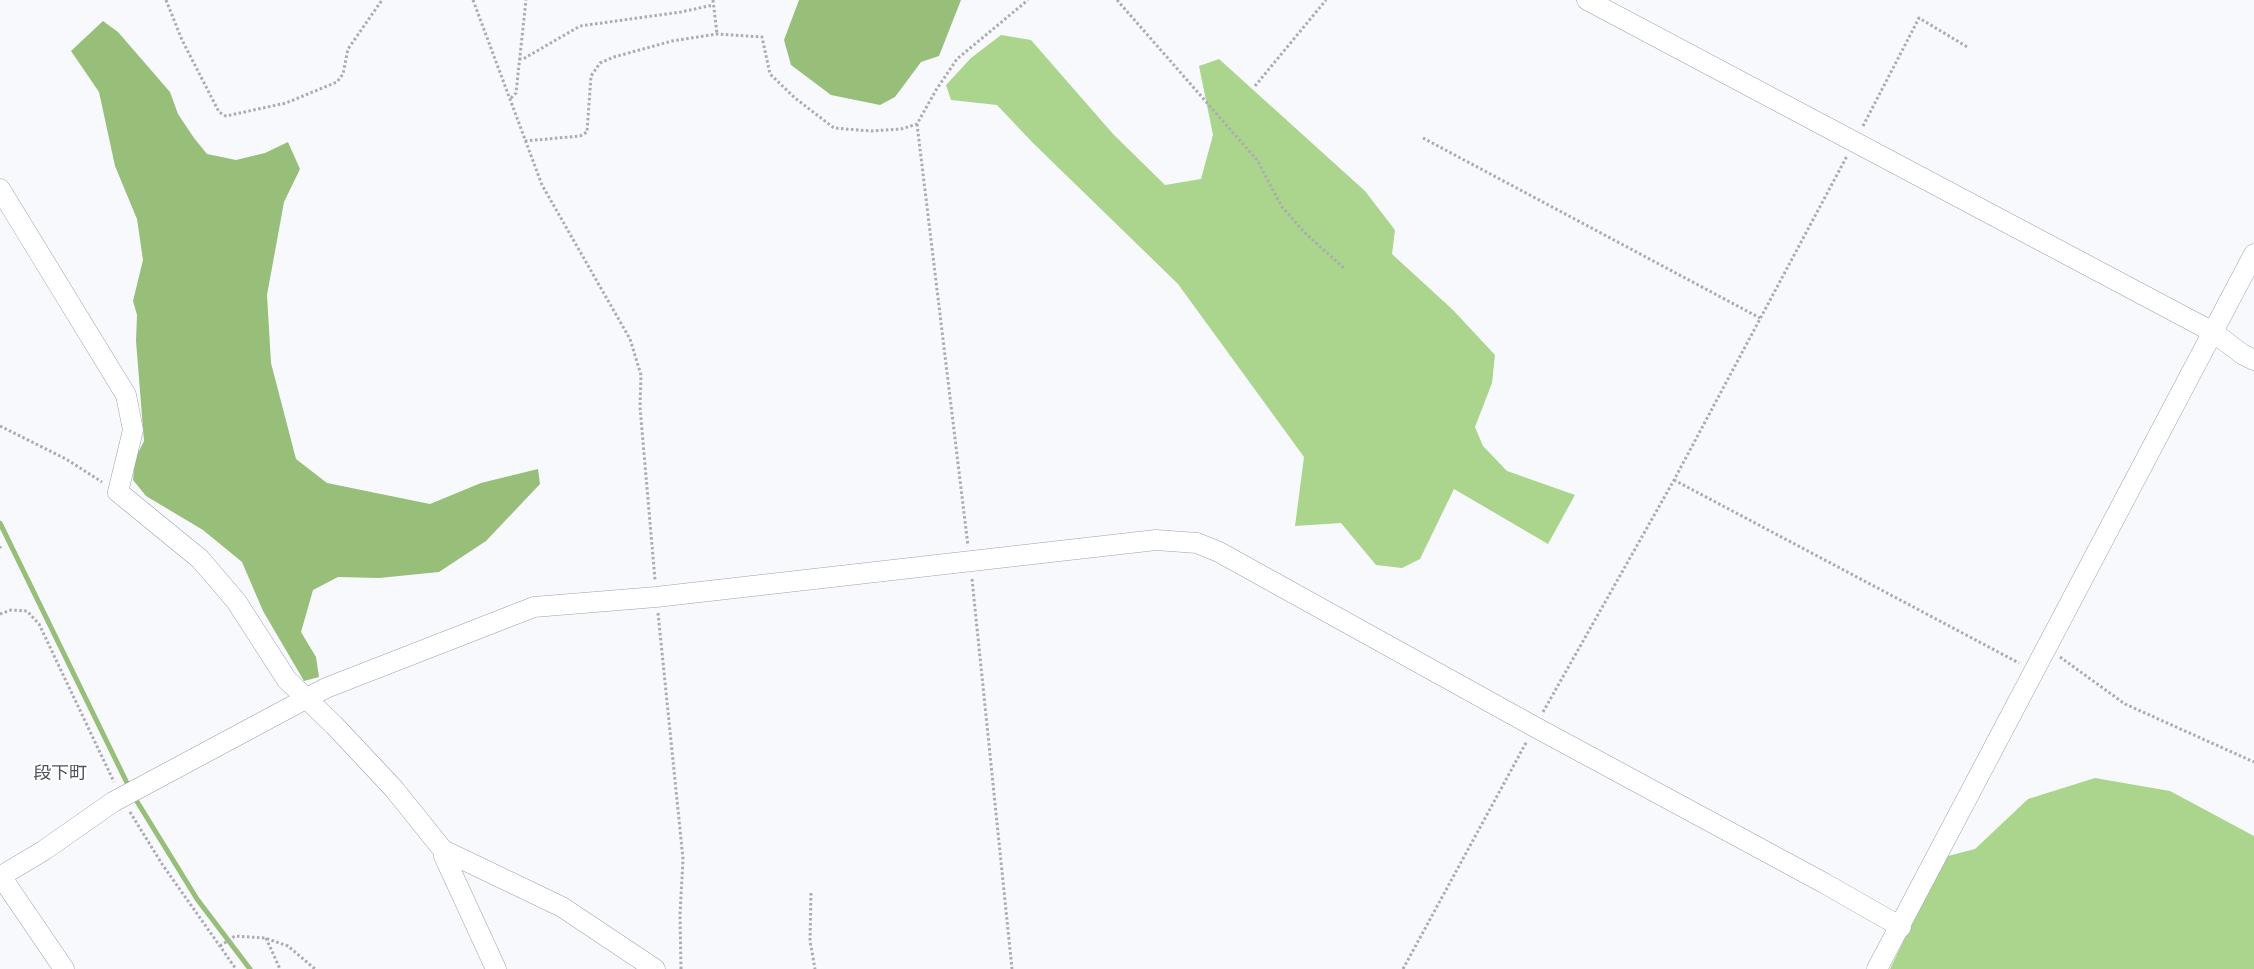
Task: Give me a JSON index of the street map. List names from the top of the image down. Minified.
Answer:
{"districts":["段下町"]}
